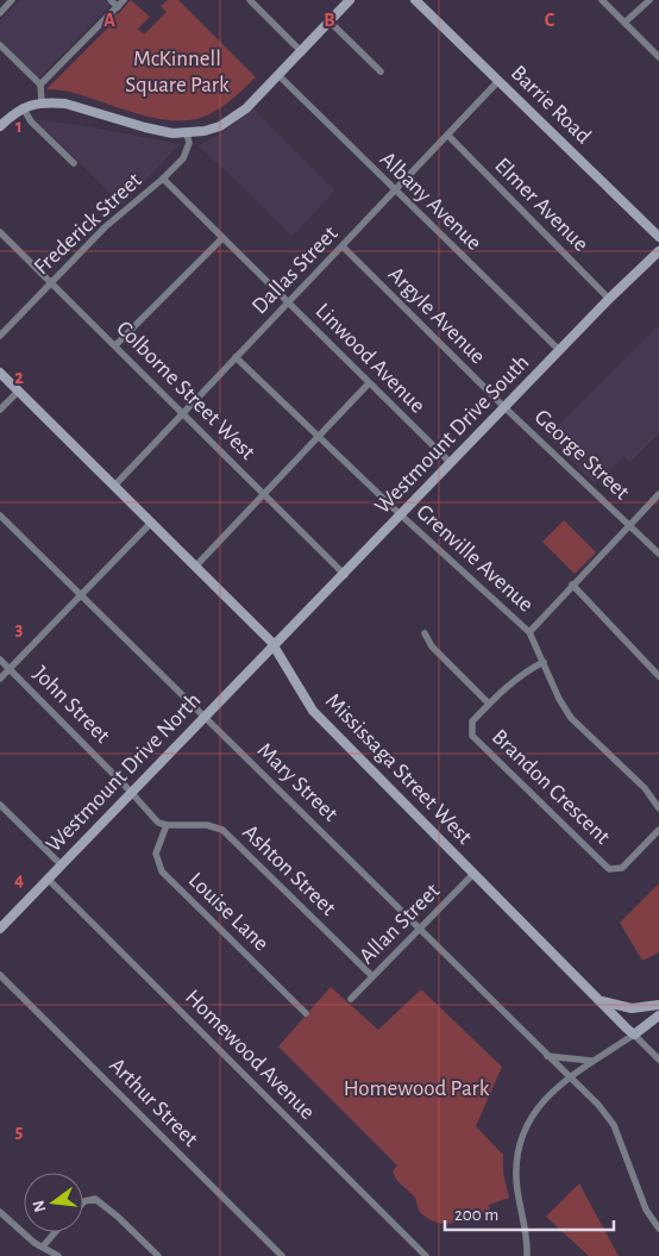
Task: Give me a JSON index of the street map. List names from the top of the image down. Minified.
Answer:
{"streets":{"street":["Barrie Road","Albany Avenue","Elmer Avenue","Frederick Street","Dallas Street","Argyle Avenue","Linwood Avenue","Colborne Street West","Westmount Drive South","George Street","Grenville Avenue","John Street","Mississaga Street West","Westmount Drive North","Mary Street","Brandon Crescent","Ashton Street","Louise Lane","Allan Street","Homewood Avenue","Arthur Street"]},"crossings":[["Barrie Road","Dallas Street"],["Albany Avenue","Dallas Street"],["Albany Avenue","Westmount Drive South"],["Elmer Avenue","Dallas Street"],["Elmer Avenue","Westmount Drive South"],["Frederick Street","Linwood Avenue"],["Frederick Street","Colborne Street West"],["Dallas Street","Argyle Avenue"],["Dallas Street","Linwood Avenue"],["Dallas Street","Colborne Street West"],["Dallas Street","Grenville Avenue"],["Dallas Street","Mississaga Street West"],["Argyle Avenue","Westmount Drive South"],["Argyle Avenue","George Street"],["Linwood Avenue","Westmount Drive South"],["Colborne Street West","Westmount Drive South"],["Westmount Drive South","George Street"],["Westmount Drive South","Grenville Avenue"],["Westmount Drive South","Mississaga Street West"],["Westmount Drive South","Westmount Drive North"],["Grenville Avenue","Brandon Crescent"],["John Street","Westmount Drive North"],["John Street","Ashton Street"],["John Street","Louise Lane"],["Mississaga Street West","Westmount Drive North"],["Mississaga Street West","Allan Street"],["Westmount Drive North","Mary Street"],["Westmount Drive North","Homewood Avenue"],["Mary Street","Allan Street"],["Ashton Street","Louise Lane"],["Ashton Street","Allan Street"]],"parks":["McKinnell Square Park","Homewood Park"],"scale_bar":"200 m","north":"left","grid":{"columns":["A","B","C"],"rows":["1","2","3","4","5"]}}
